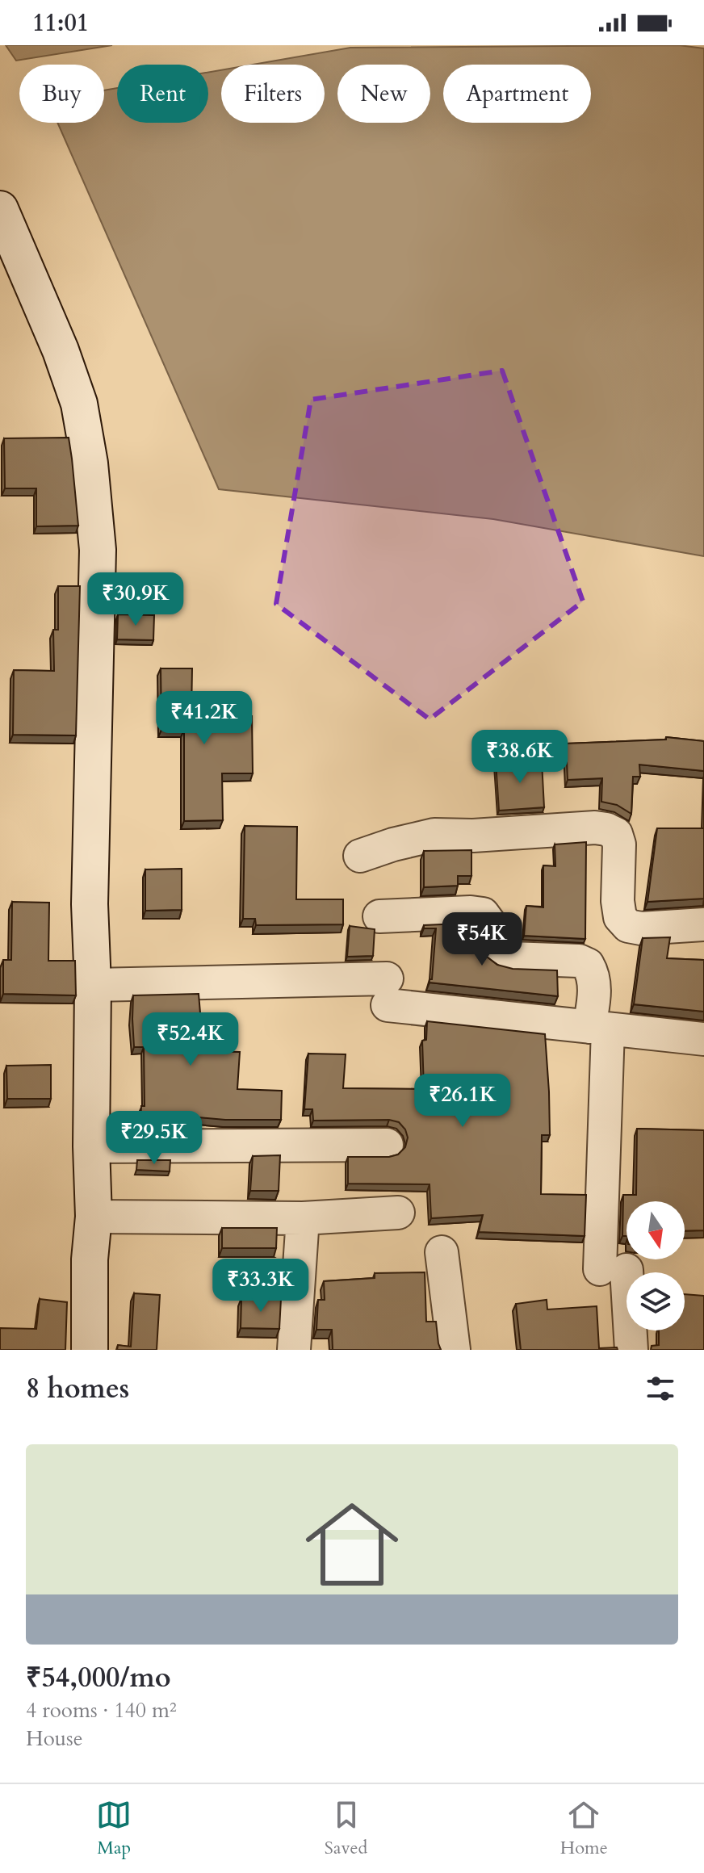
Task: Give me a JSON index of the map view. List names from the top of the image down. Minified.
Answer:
{"north":"bottom","page":{"status":"11:01","chip":["Buy","Rent","Filters","New","Apartment"],"price":["₹30.9K","₹41.2K","₹38.6K","₹54K","₹52.4K","₹26.1K","₹29.5K","₹33.3K"],"heading":"8 homes","list":[{"name":"₹54,000/mo","note":"4 rooms · 140 m² · House"}],"tabs":["Map","Saved","Home"]}}
